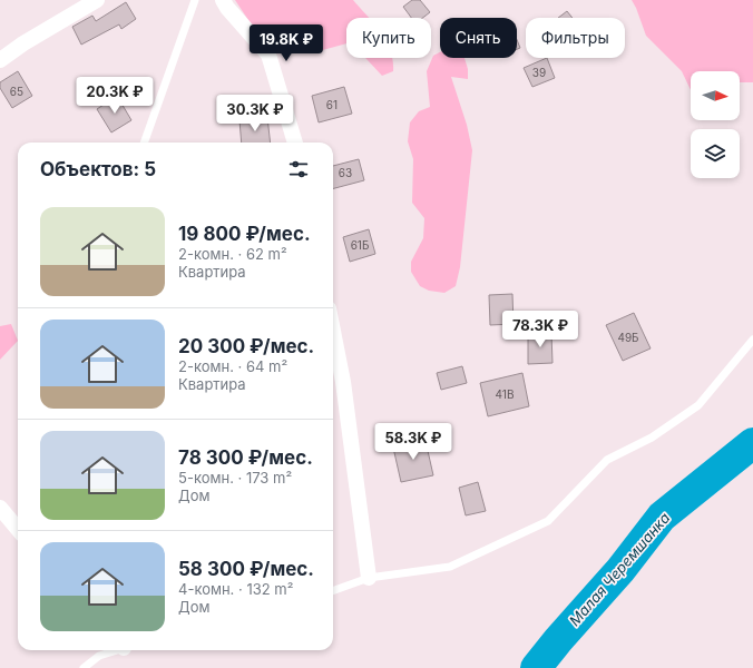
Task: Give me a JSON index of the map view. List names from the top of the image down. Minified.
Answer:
{"water":["Малая Черемшанка"],"house_numbers":["39","65","61","63","61Б","49Б","41В"],"north":"right","page":{"chip":["Купить","Снять","Фильтры"],"price":["19.8K ₽","20.3K ₽","30.3K ₽","78.3K ₽","58.3K ₽"],"heading":"Объектов: 5","list":[{"name":"19 800 ₽/мес.","note":"2-комн. · 62 m² · Квартира"},{"name":"20 300 ₽/мес.","note":"2-комн. · 64 m² · Квартира"},{"name":"78 300 ₽/мес.","note":"5-комн. · 173 m² · Дом"},{"name":"58 300 ₽/мес.","note":"4-комн. · 132 m² · Дом"}]}}
